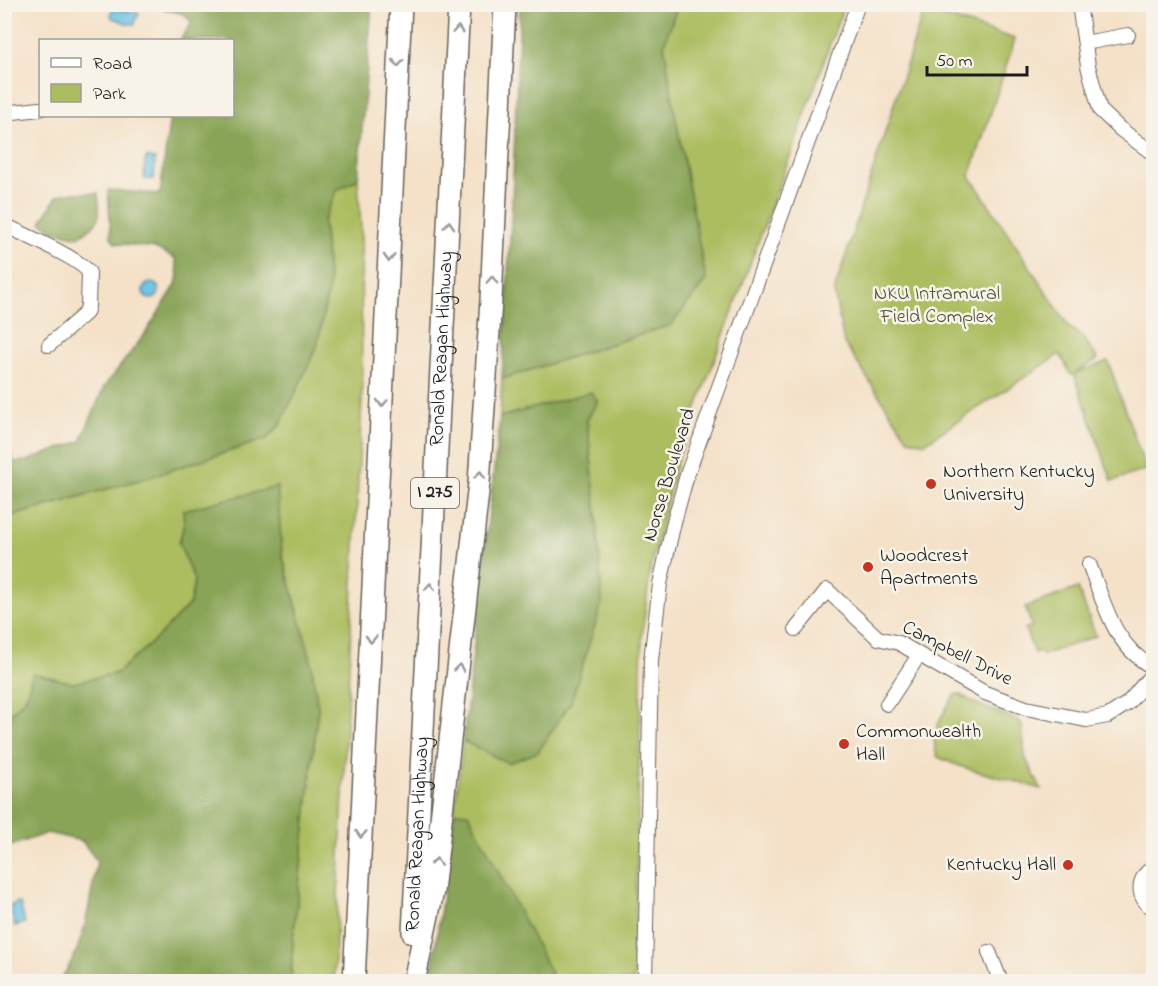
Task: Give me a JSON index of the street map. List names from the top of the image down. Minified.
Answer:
{"streets":{"highway":["Ronald Reagan Highway","I 275"],"street":["Norse Boulevard","Campbell Drive"]},"parks":["NKU Intramural Field Complex"],"places":["Northern Kentucky University","Woodcrest Apartments","Commonwealth Hall","Kentucky Hall"],"legend":["Road","Park"],"scale_bar":"50 m"}
